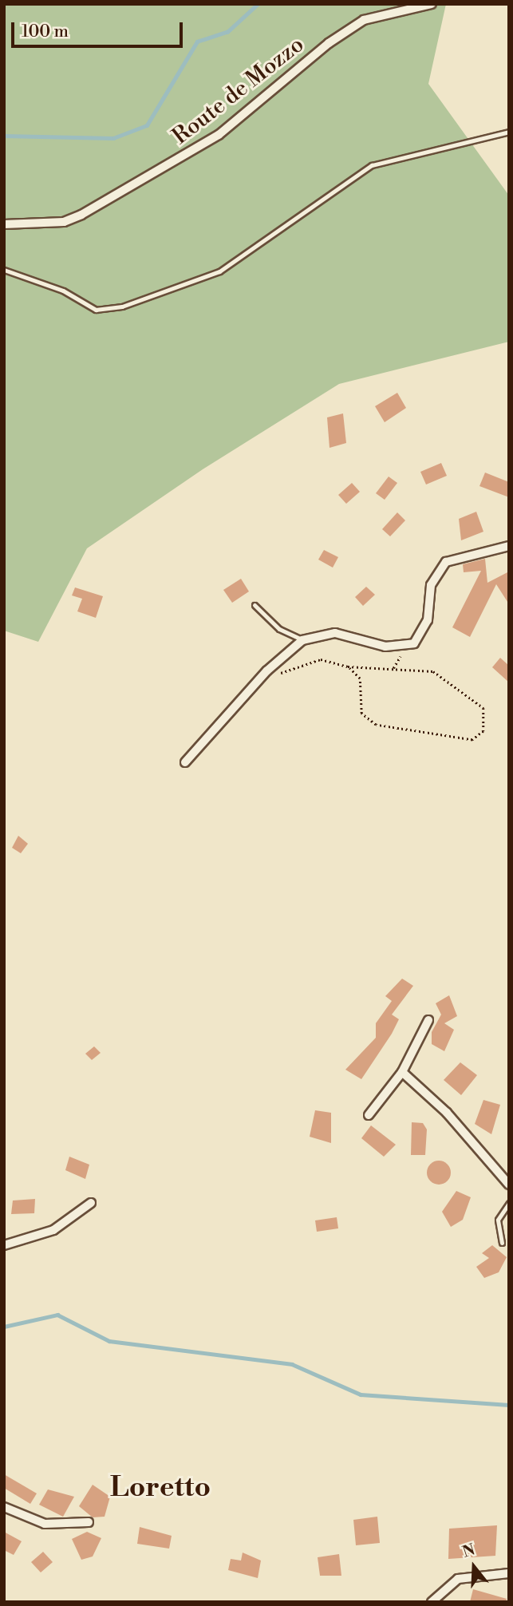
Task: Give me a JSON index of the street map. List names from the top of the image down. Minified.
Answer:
{"streets":{"street":["Route de Mozzo"]},"districts":["Loretto"],"scale_bar":"100 m","north":"top"}
